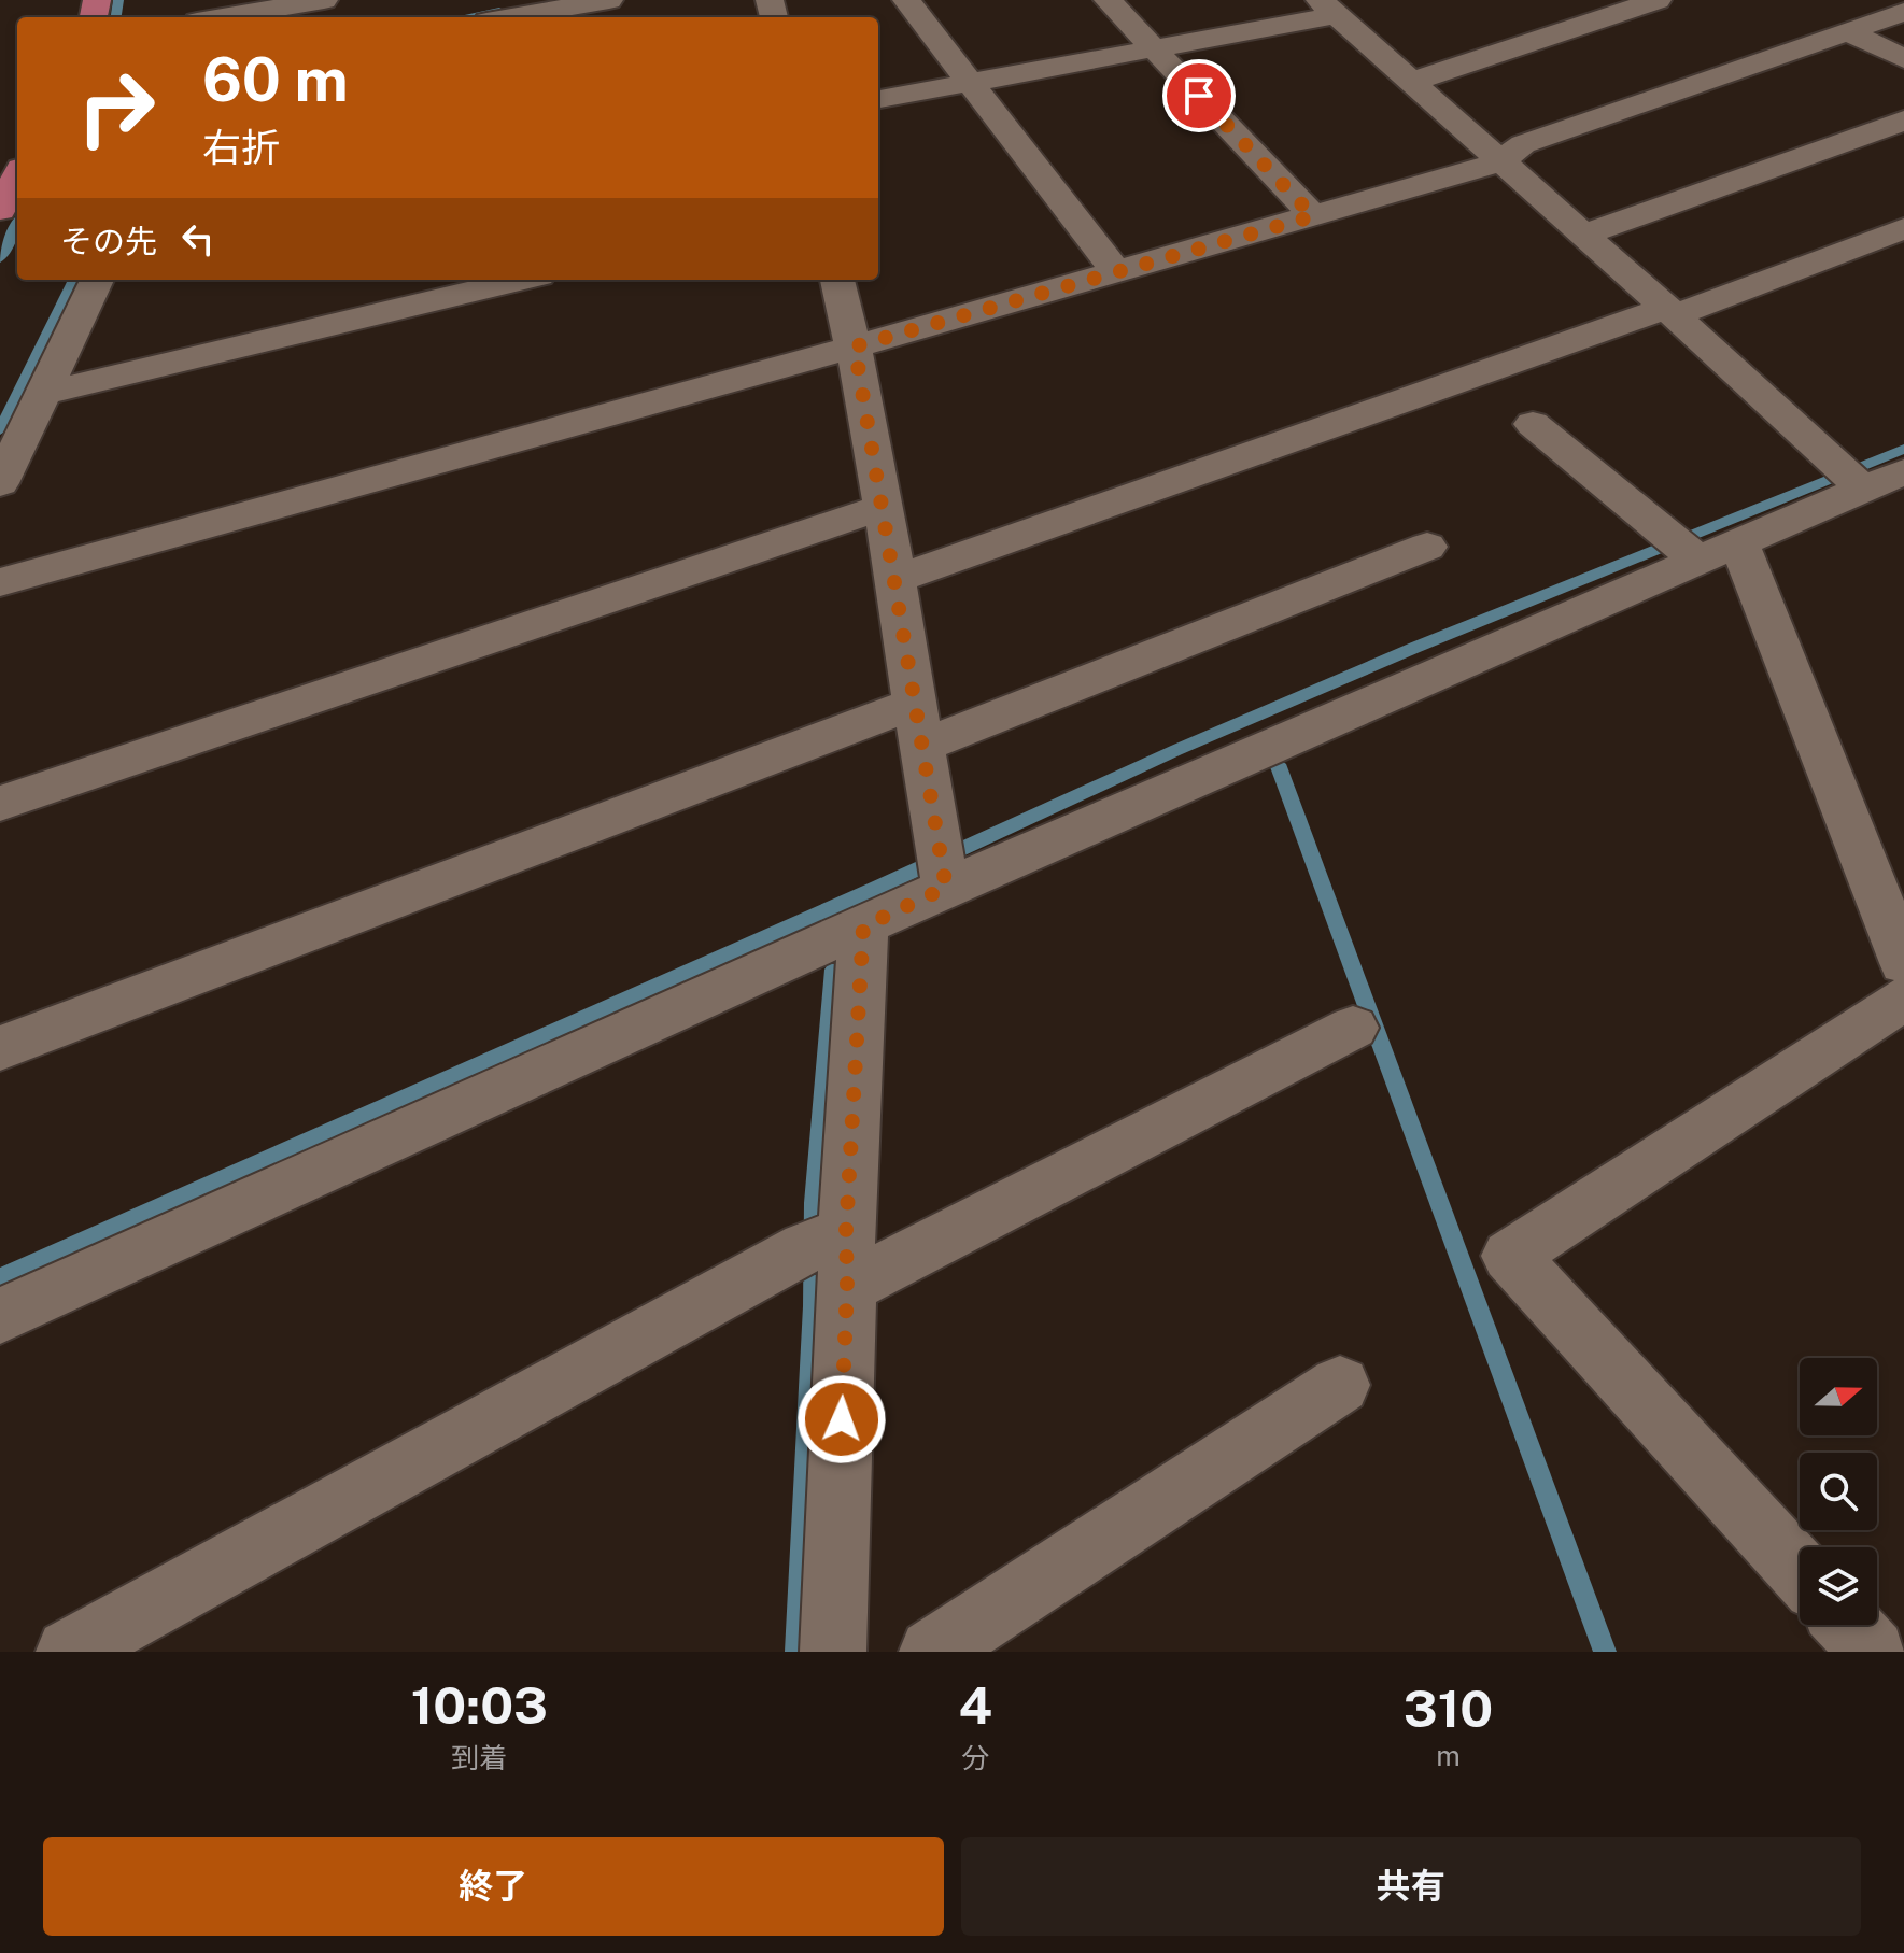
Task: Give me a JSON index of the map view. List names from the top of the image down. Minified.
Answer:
{"north":"right","page":{"turn":["60 m","右折"],"then":"その先","eta":["10:03","到着","4","分","310","m"],"buttons":["終了","共有"]}}
